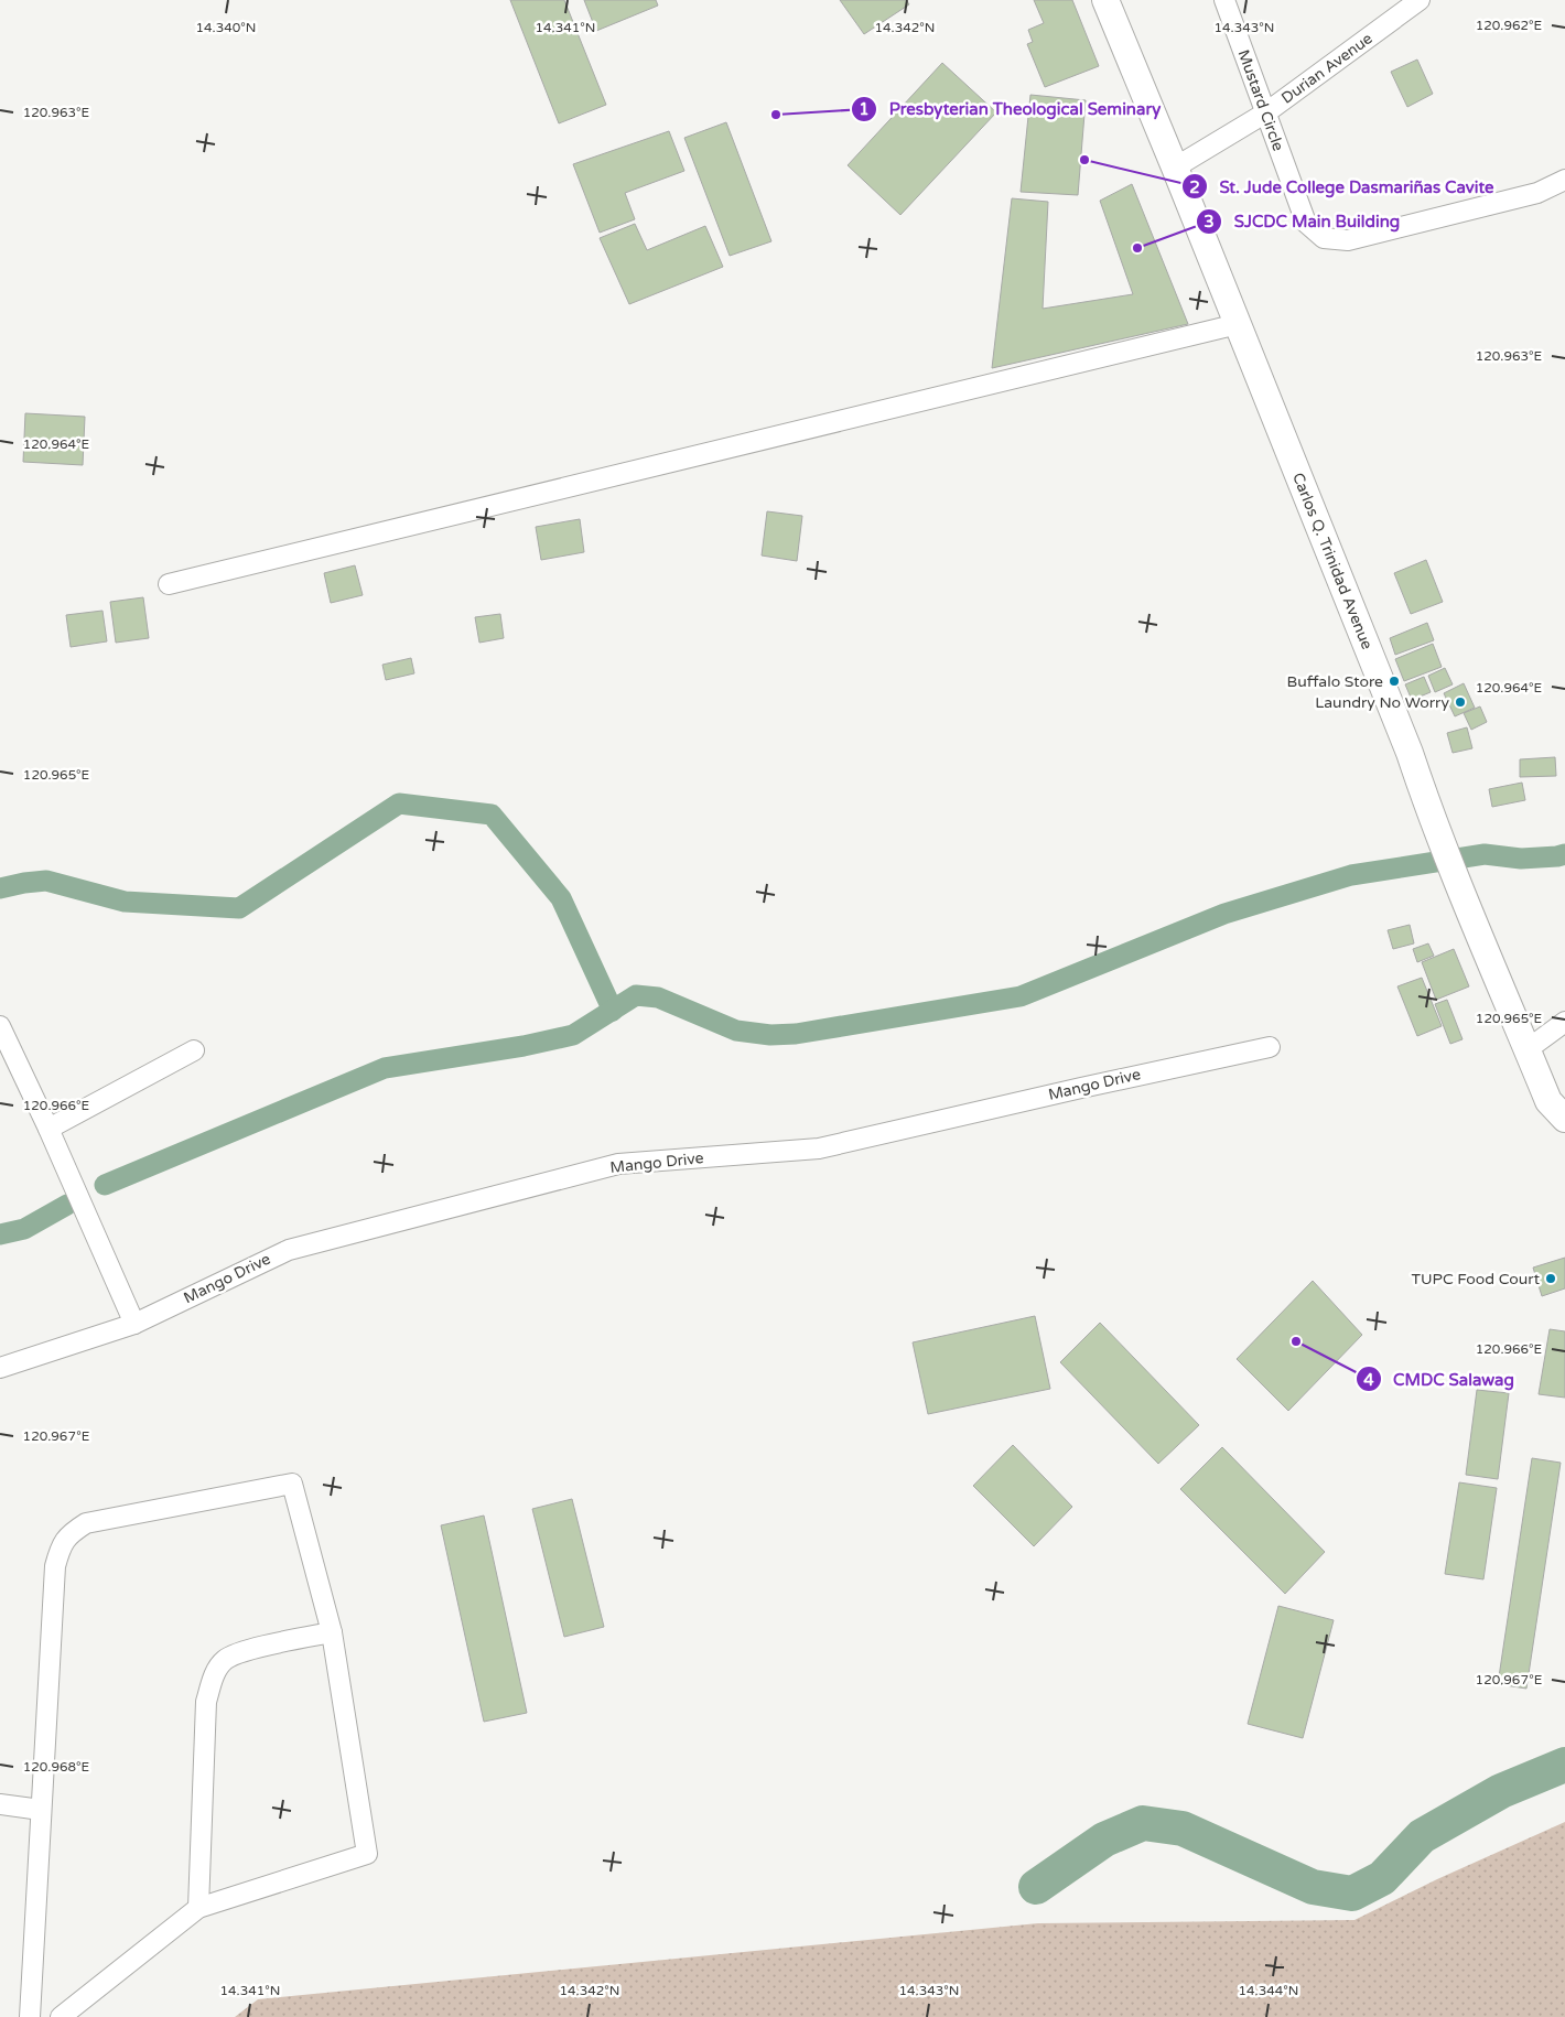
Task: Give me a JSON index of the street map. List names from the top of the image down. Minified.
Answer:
{"streets":{"main road":["Carlos Q. Trinidad Avenue"],"street":["Durian Avenue","Mustard Circle","Mango Drive"]},"crossings":[["Durian Avenue","Mustard Circle"],["Durian Avenue","Carlos Q. Trinidad Avenue"]],"places":["Presbyterian Theological Seminary","St. Jude College Dasmariñas Cavite","SJCDC Main Building","Buffalo Store","Laundry No Worry","TUPC Food Court","CMDC Salawag"],"coordinates":["120.962°E","14.341°N","14.342°N","14.343°N","14.340°N","120.963°E","120.964°E","120.965°E","120.966°E","120.967°E","120.968°E","14.344°N"]}
